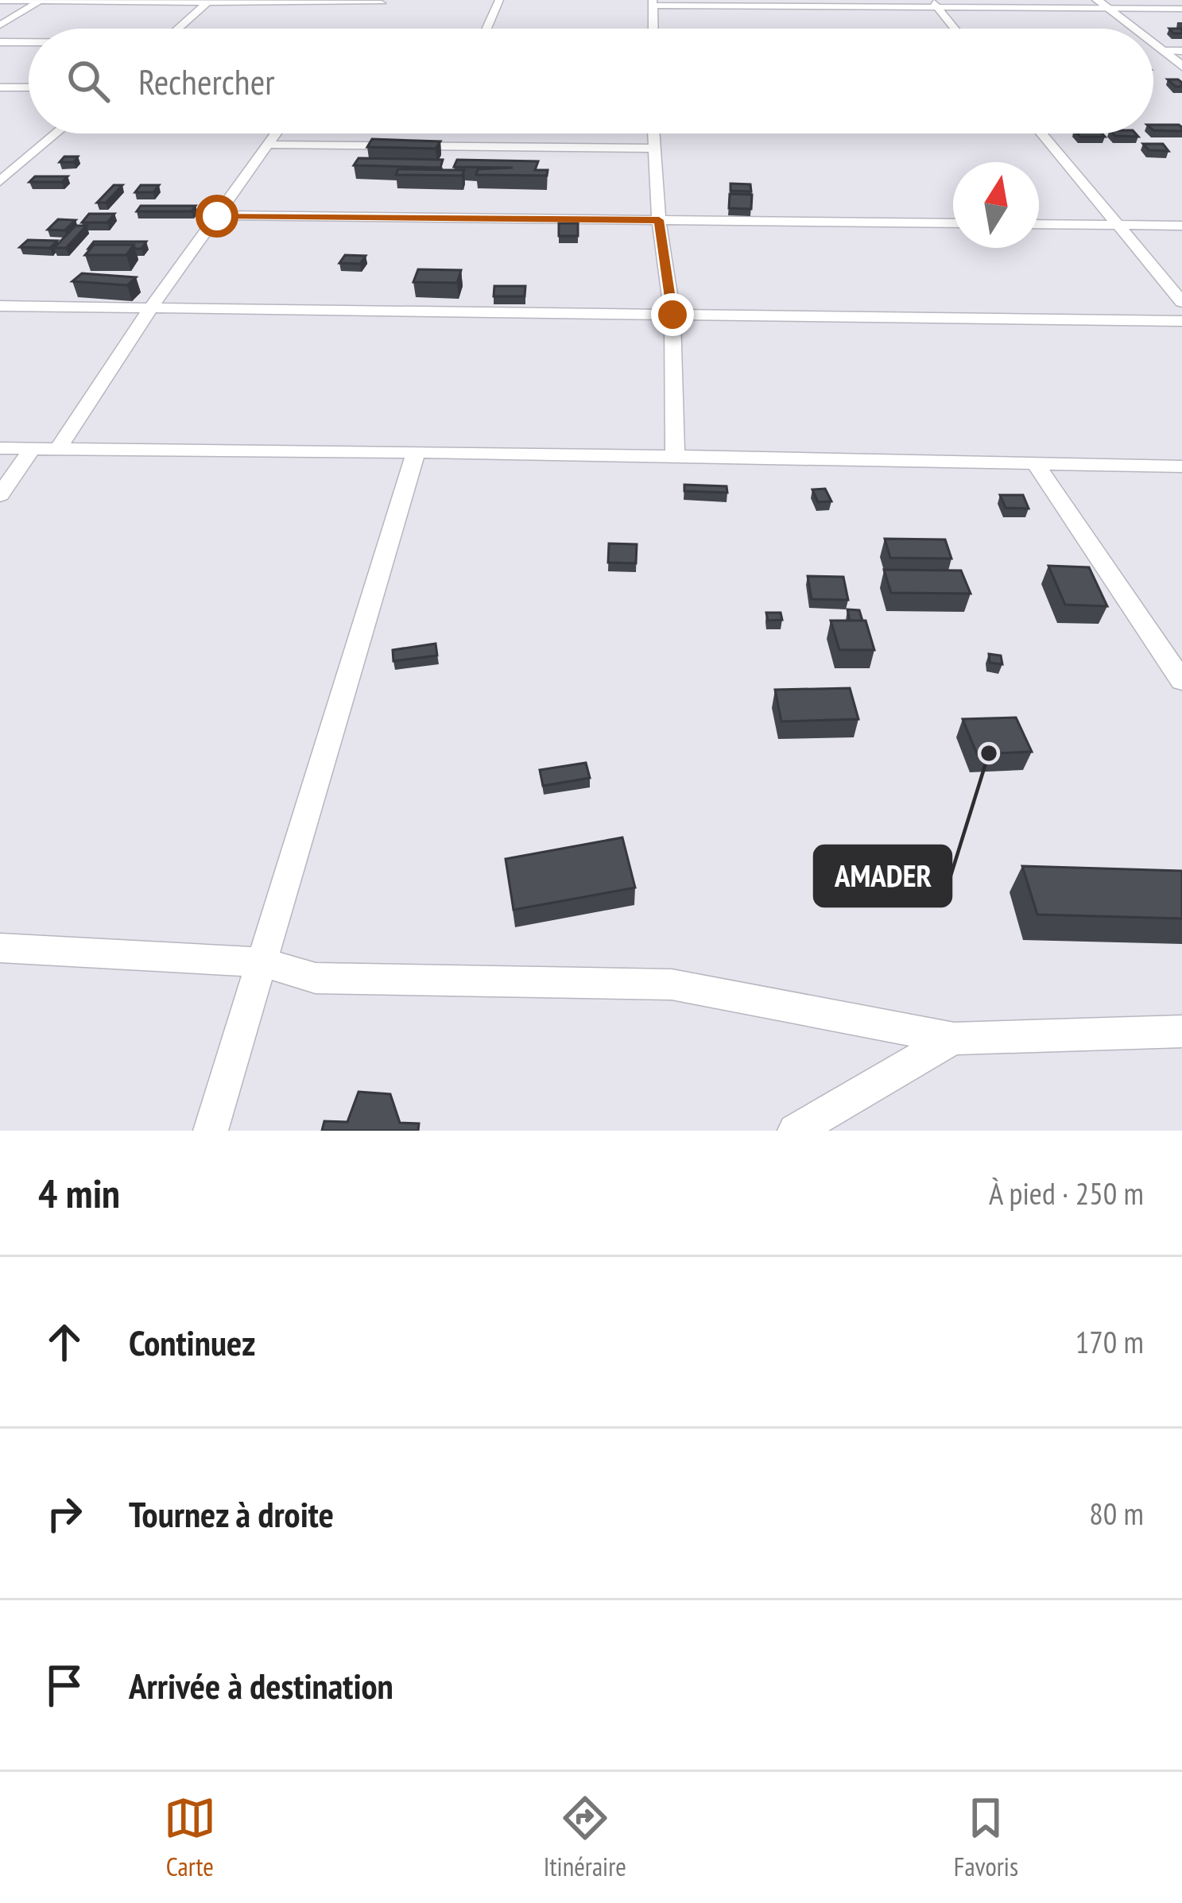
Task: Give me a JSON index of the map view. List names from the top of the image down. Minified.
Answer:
{"places":["AMADER"],"north":"top","page":{"search":"Rechercher","heading":["4 min","À pied · 250 m"],"list":[["Continuez","170 m"],["Tournez à droite","80 m"],"Arrivée à destination"],"nav":["Carte","Itinéraire","Favoris"]}}
